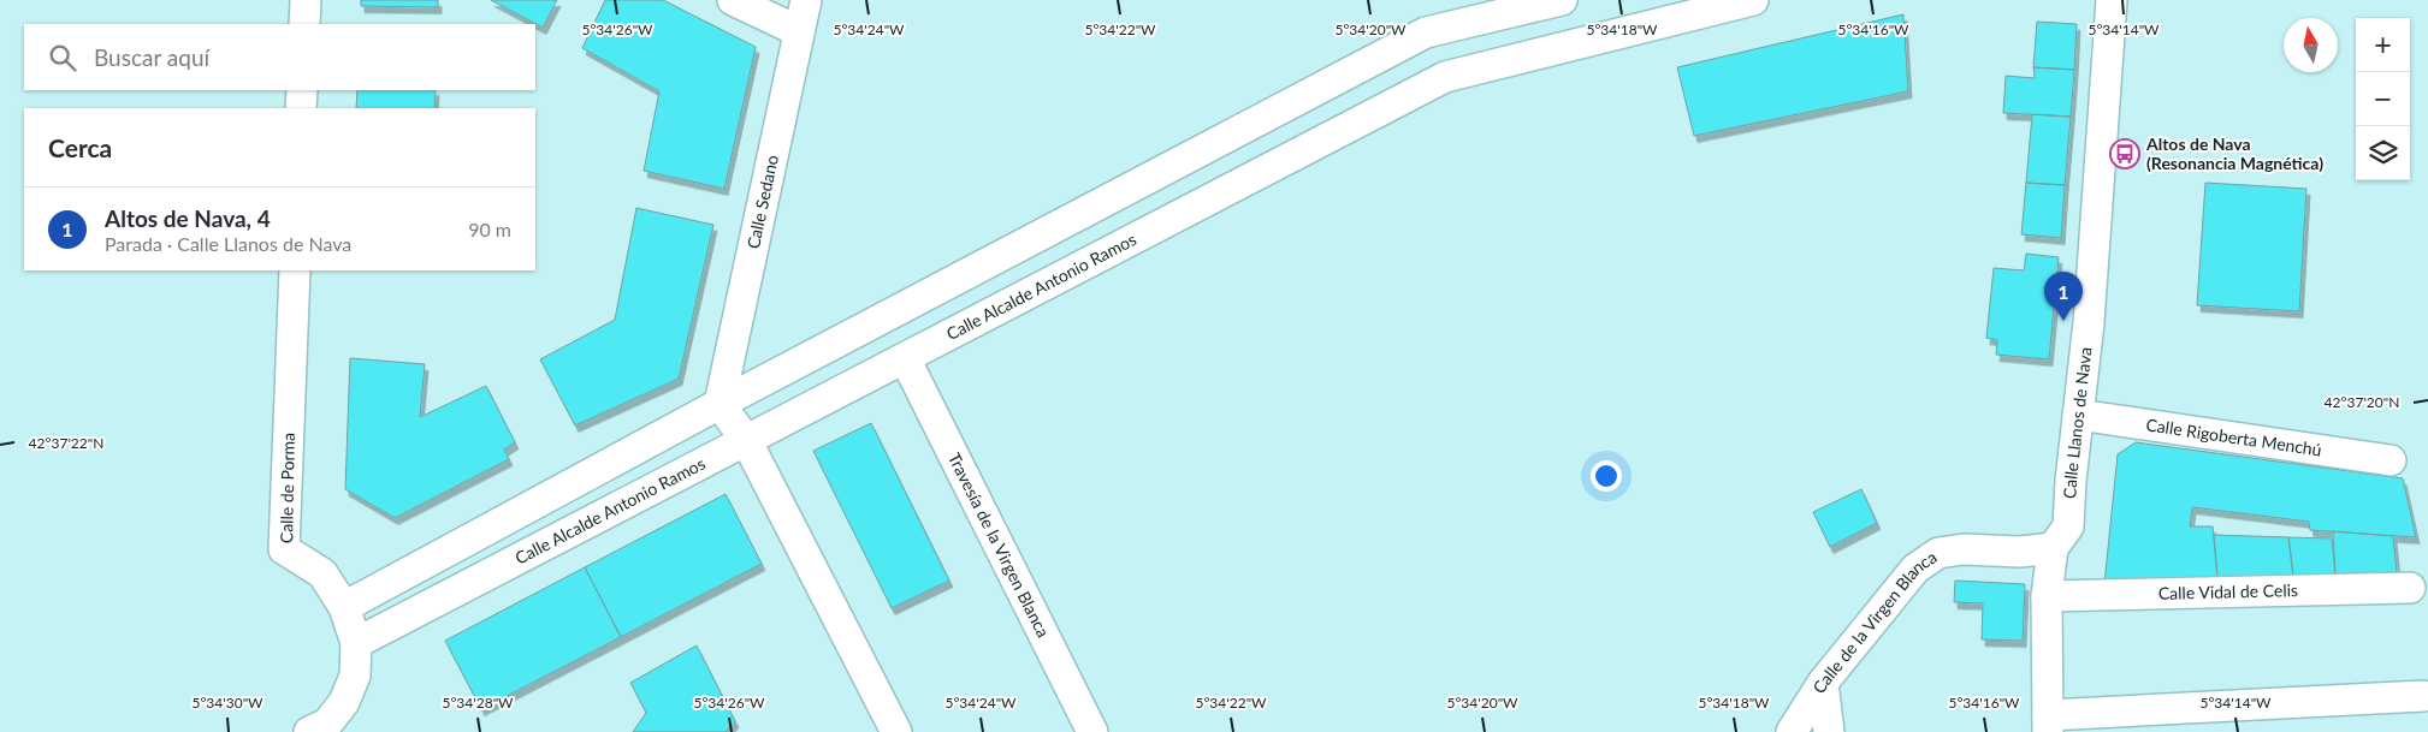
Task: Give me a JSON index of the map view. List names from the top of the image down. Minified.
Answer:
{"streets":{"street":["Calle Sedano","Calle Alcalde Antonio Ramos","Calle Llanos de Nava","Calle Rigoberta Menchú","Calle de Porma","Travesía de la Virgen Blanca","Calle Vidal de Celis","Calle de la Virgen Blanca"]},"crossings":[["Calle Alcalde Antonio Ramos","Calle de Porma"],["Calle Alcalde Antonio Ramos","Travesía de la Virgen Blanca"],["Calle Llanos de Nava","Calle Rigoberta Menchú"],["Calle Llanos de Nava","Calle Vidal de Celis"],["Calle Llanos de Nava","Calle de la Virgen Blanca"]],"places":{"bus stop":["Altos de Nava (Resonancia Magnética)"]},"north":"top","page":{"map_buttons":["+","−"],"search":"Buscar aquí","heading":"Cerca","list":[{"mark":"1","name":"Altos de Nava, 4","note":"Parada · Calle Llanos de Nava","value":"90 m"}],"pins":"1"},"coordinates":["5°34'26\"W","5°34'24\"W","5°34'22\"W","5°34'20\"W","5°34'18\"W","5°34'16\"W","5°34'14\"W","42°37'20\"N","42°37'22\"N","5°34'30\"W","5°34'28\"W"]}
